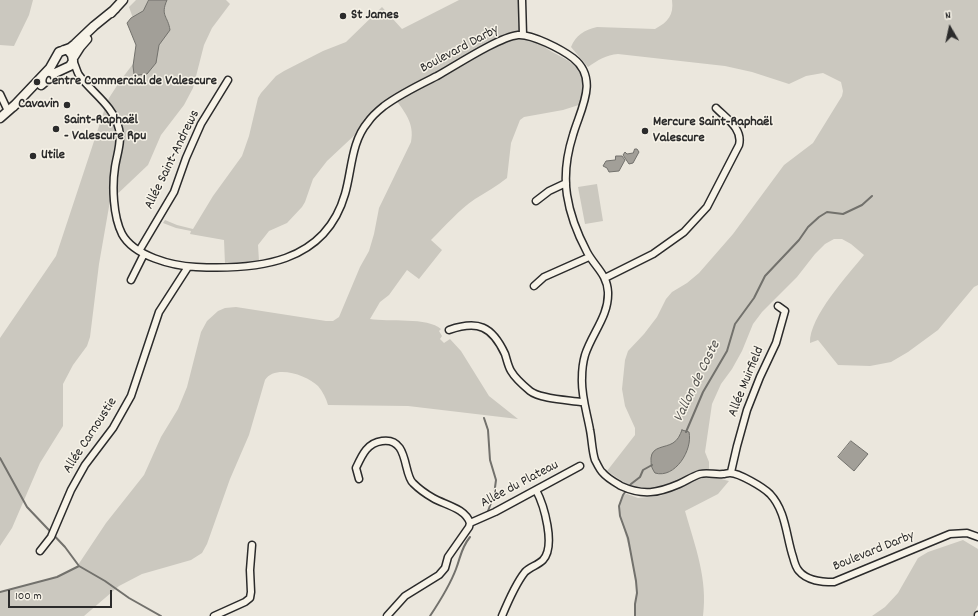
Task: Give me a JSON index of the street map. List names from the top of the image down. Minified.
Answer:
{"streets":{"street":["Boulevard Darby","Allée Saint-Andrews","Allée Muirfield","Allée Carnoustie","Allée du Plateau"]},"crossings":[["Boulevard Darby","Allée Saint-Andrews"],["Boulevard Darby","Allée Muirfield"],["Boulevard Darby","Allée Carnoustie"]],"water":["Vallon de Coste"],"places":["St James","Centre Commercial de Valescure","Cavavin","Saint-Raphaël - Valescure Rpu","Mercure Saint-Raphaël Valescure","Utile"],"scale_bar":"100 m","north":"top"}
